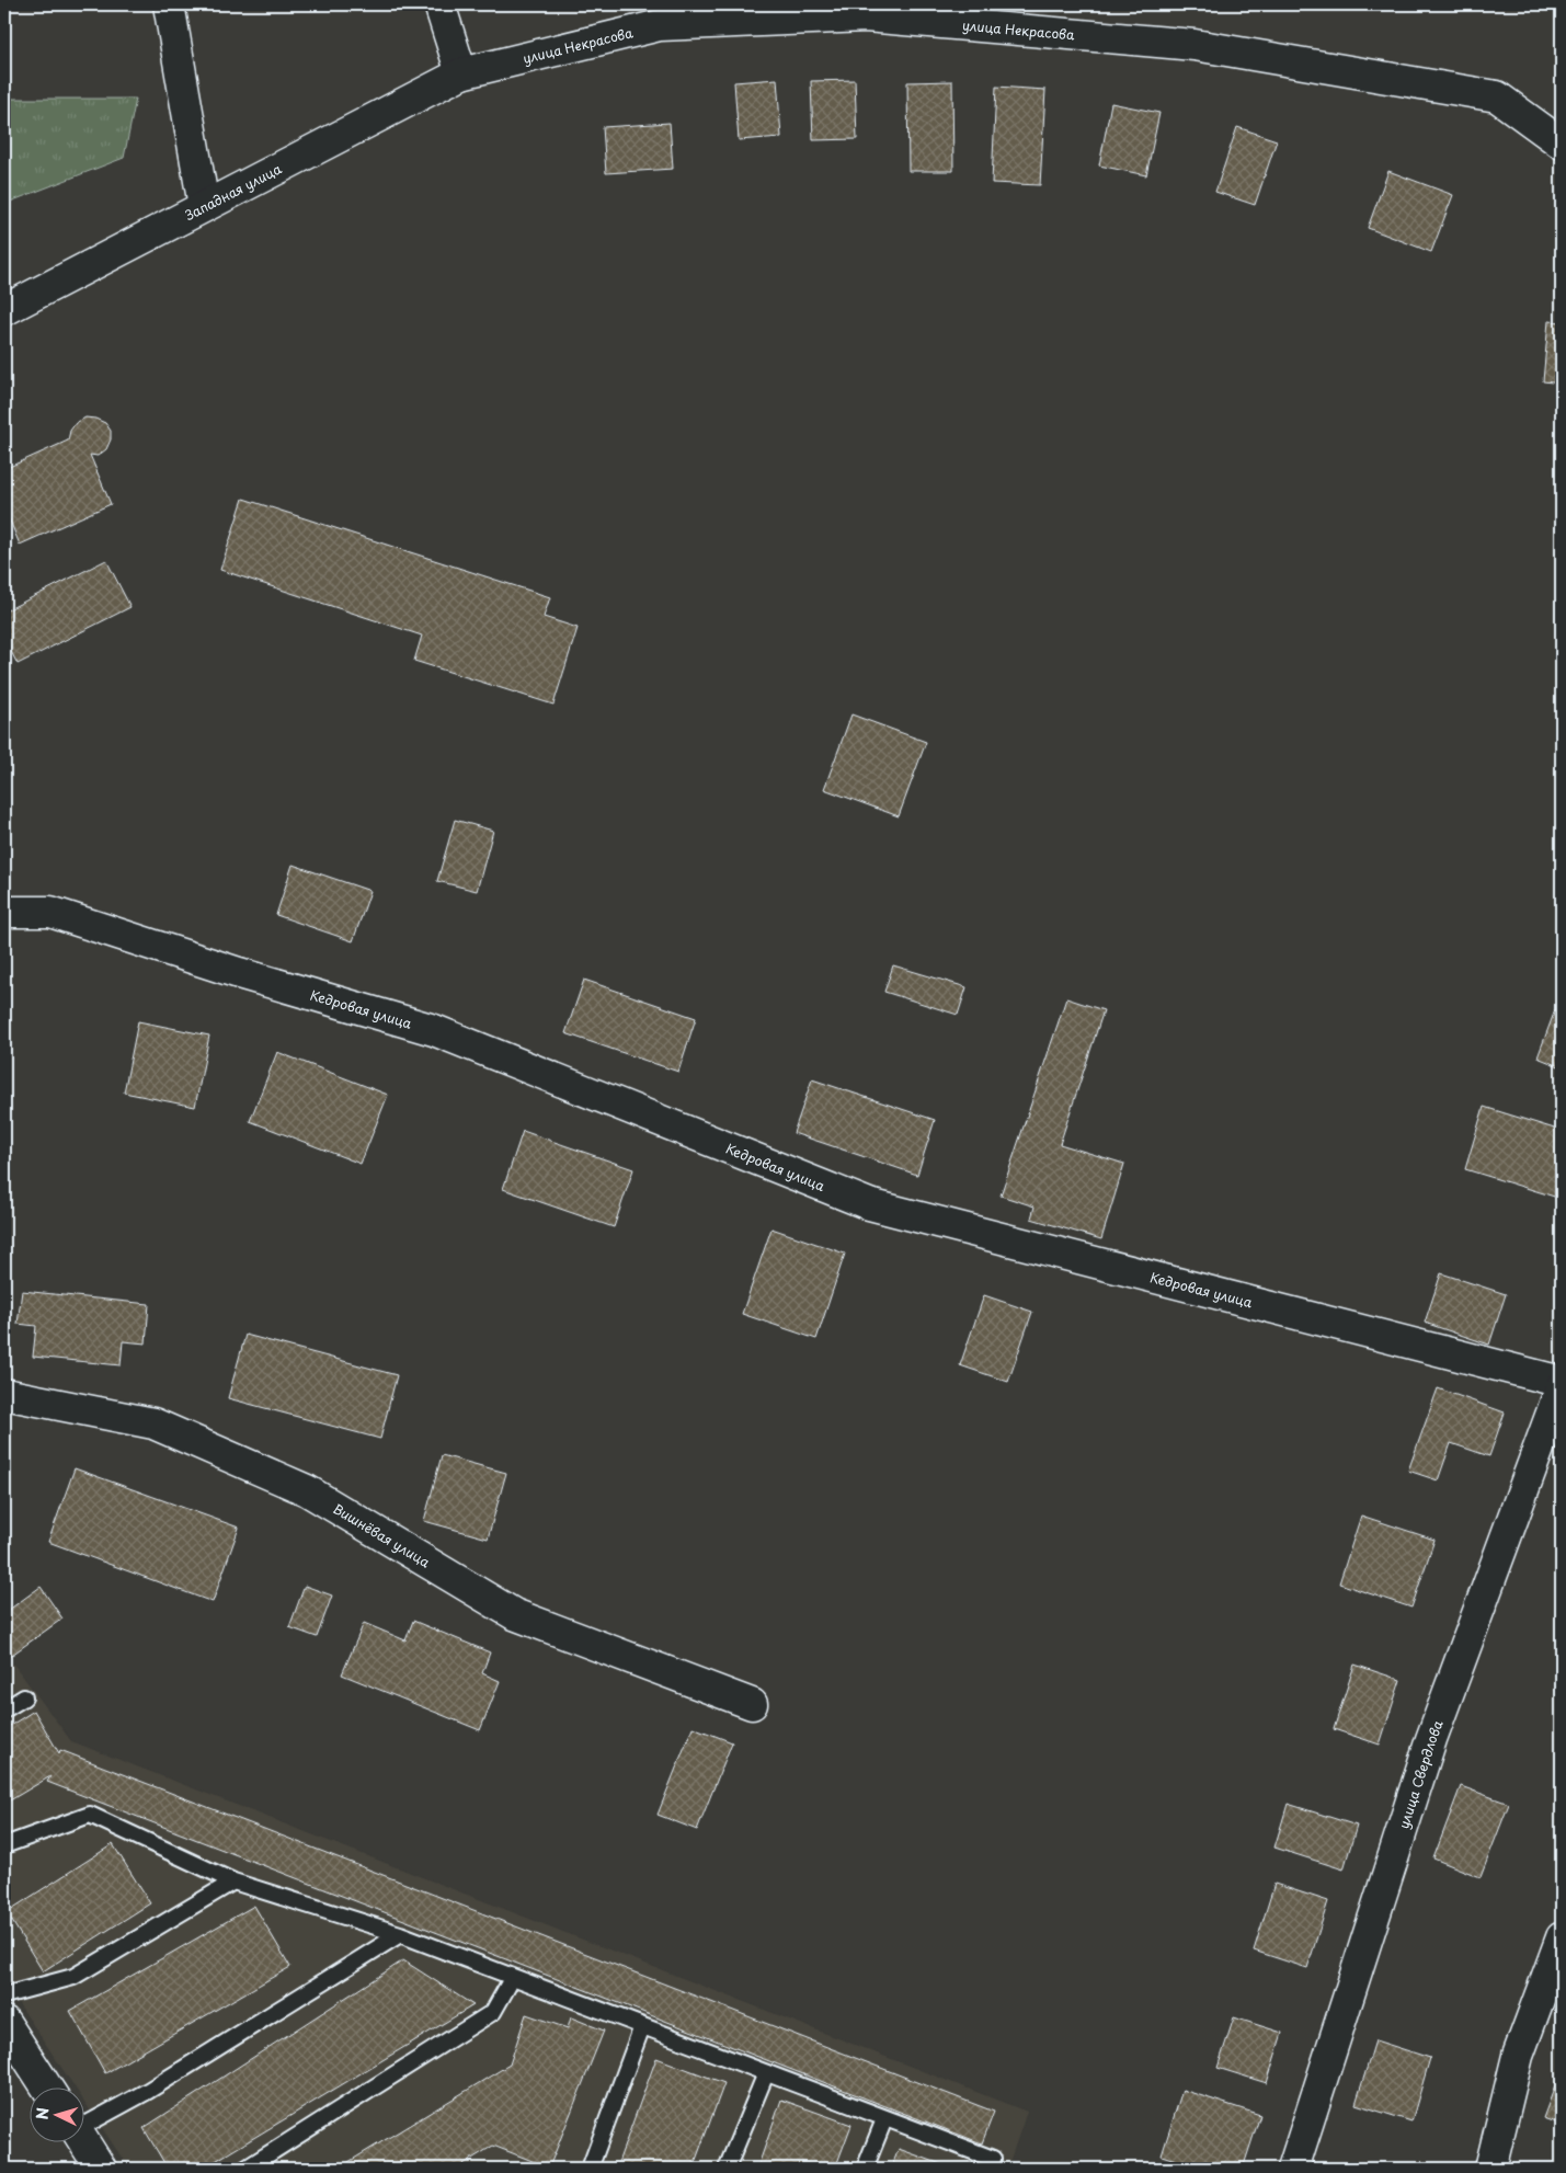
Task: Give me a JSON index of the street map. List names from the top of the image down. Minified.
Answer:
{"streets":{"street":["улица Некрасова","Западная улица","Кедровая улица","Вишнёвая улица","улица Свердлова"]},"crossings":[["улица Некрасова","Западная улица"],["Кедровая улица","улица Свердлова"]],"north":"left"}
